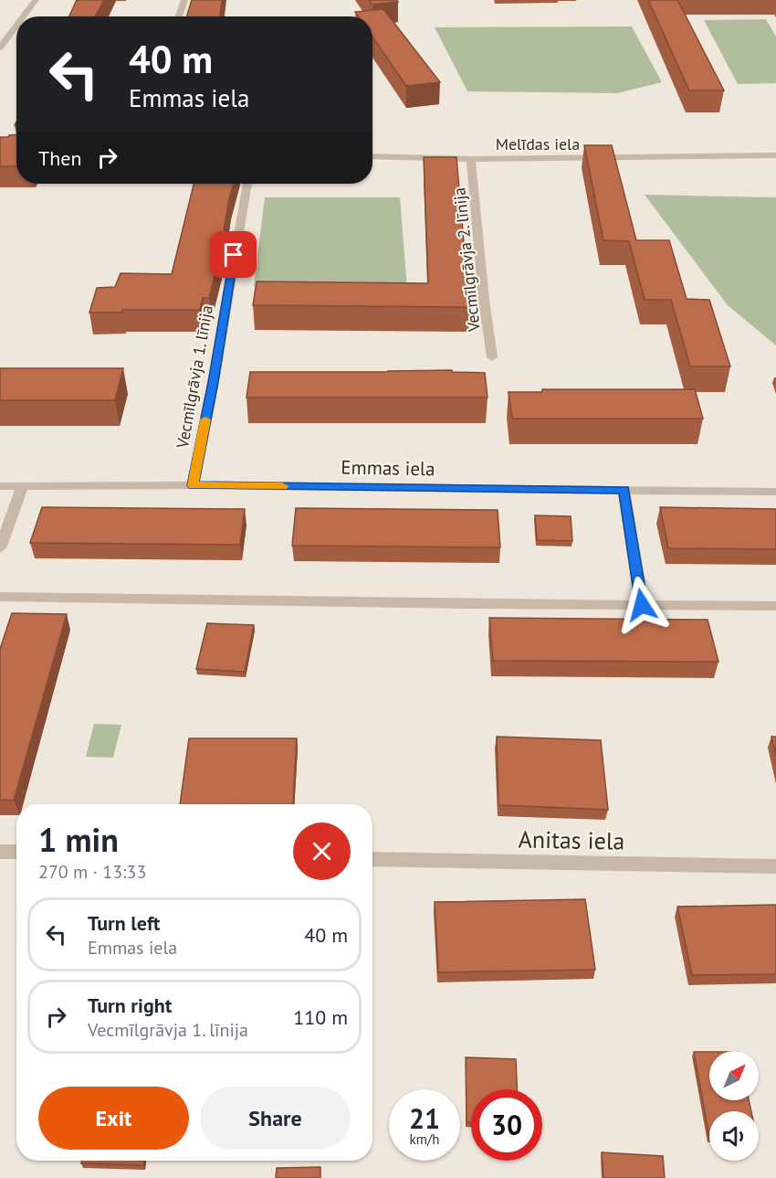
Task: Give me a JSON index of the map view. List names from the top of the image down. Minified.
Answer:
{"streets":{"street":["Melīdas iela","Vecmīlgrāvja 2. līnija","Vecmīlgrāvja 1. līnija","Emmas iela","Anitas iela"]},"crossings":[["Melīdas iela","Vecmīlgrāvja 2. līnija"],["Vecmīlgrāvja 1. līnija","Emmas iela"]],"north":"top right","page":{"turn":["40 m","Emmas iela"],"then":"Then","heading":["1 min","270 m · 13:33"],"list":[{"name":"Turn left","note":"Emmas iela","value":"40 m"},{"name":"Turn right","note":"Vecmīlgrāvja 1. līnija","value":"110 m"}],"buttons":["Exit","Share"],"speed":"21 km/h","limit":"30"}}
